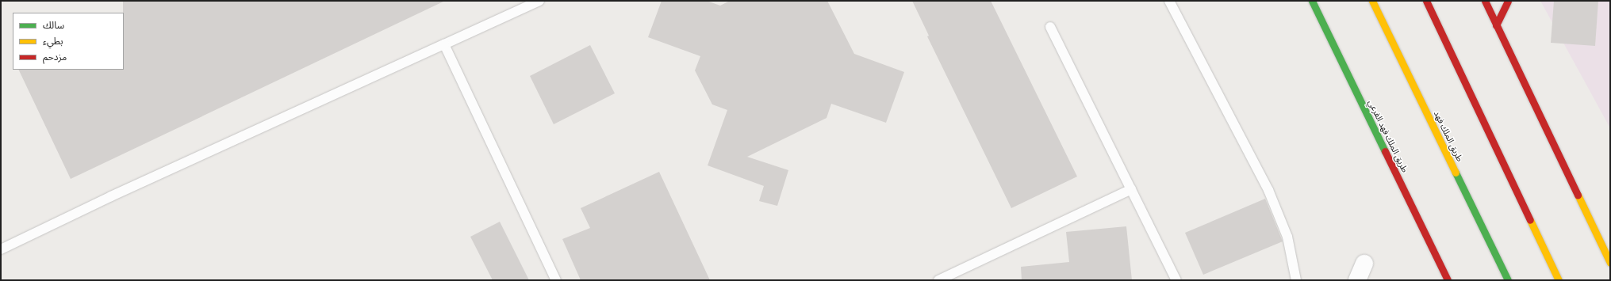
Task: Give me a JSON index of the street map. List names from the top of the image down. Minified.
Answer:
{"streets":{"main road":["طريق الملك فهد الفرعي","طريق الملك فهد"]},"legend":["سالك","بطيء","مزدحم"]}
